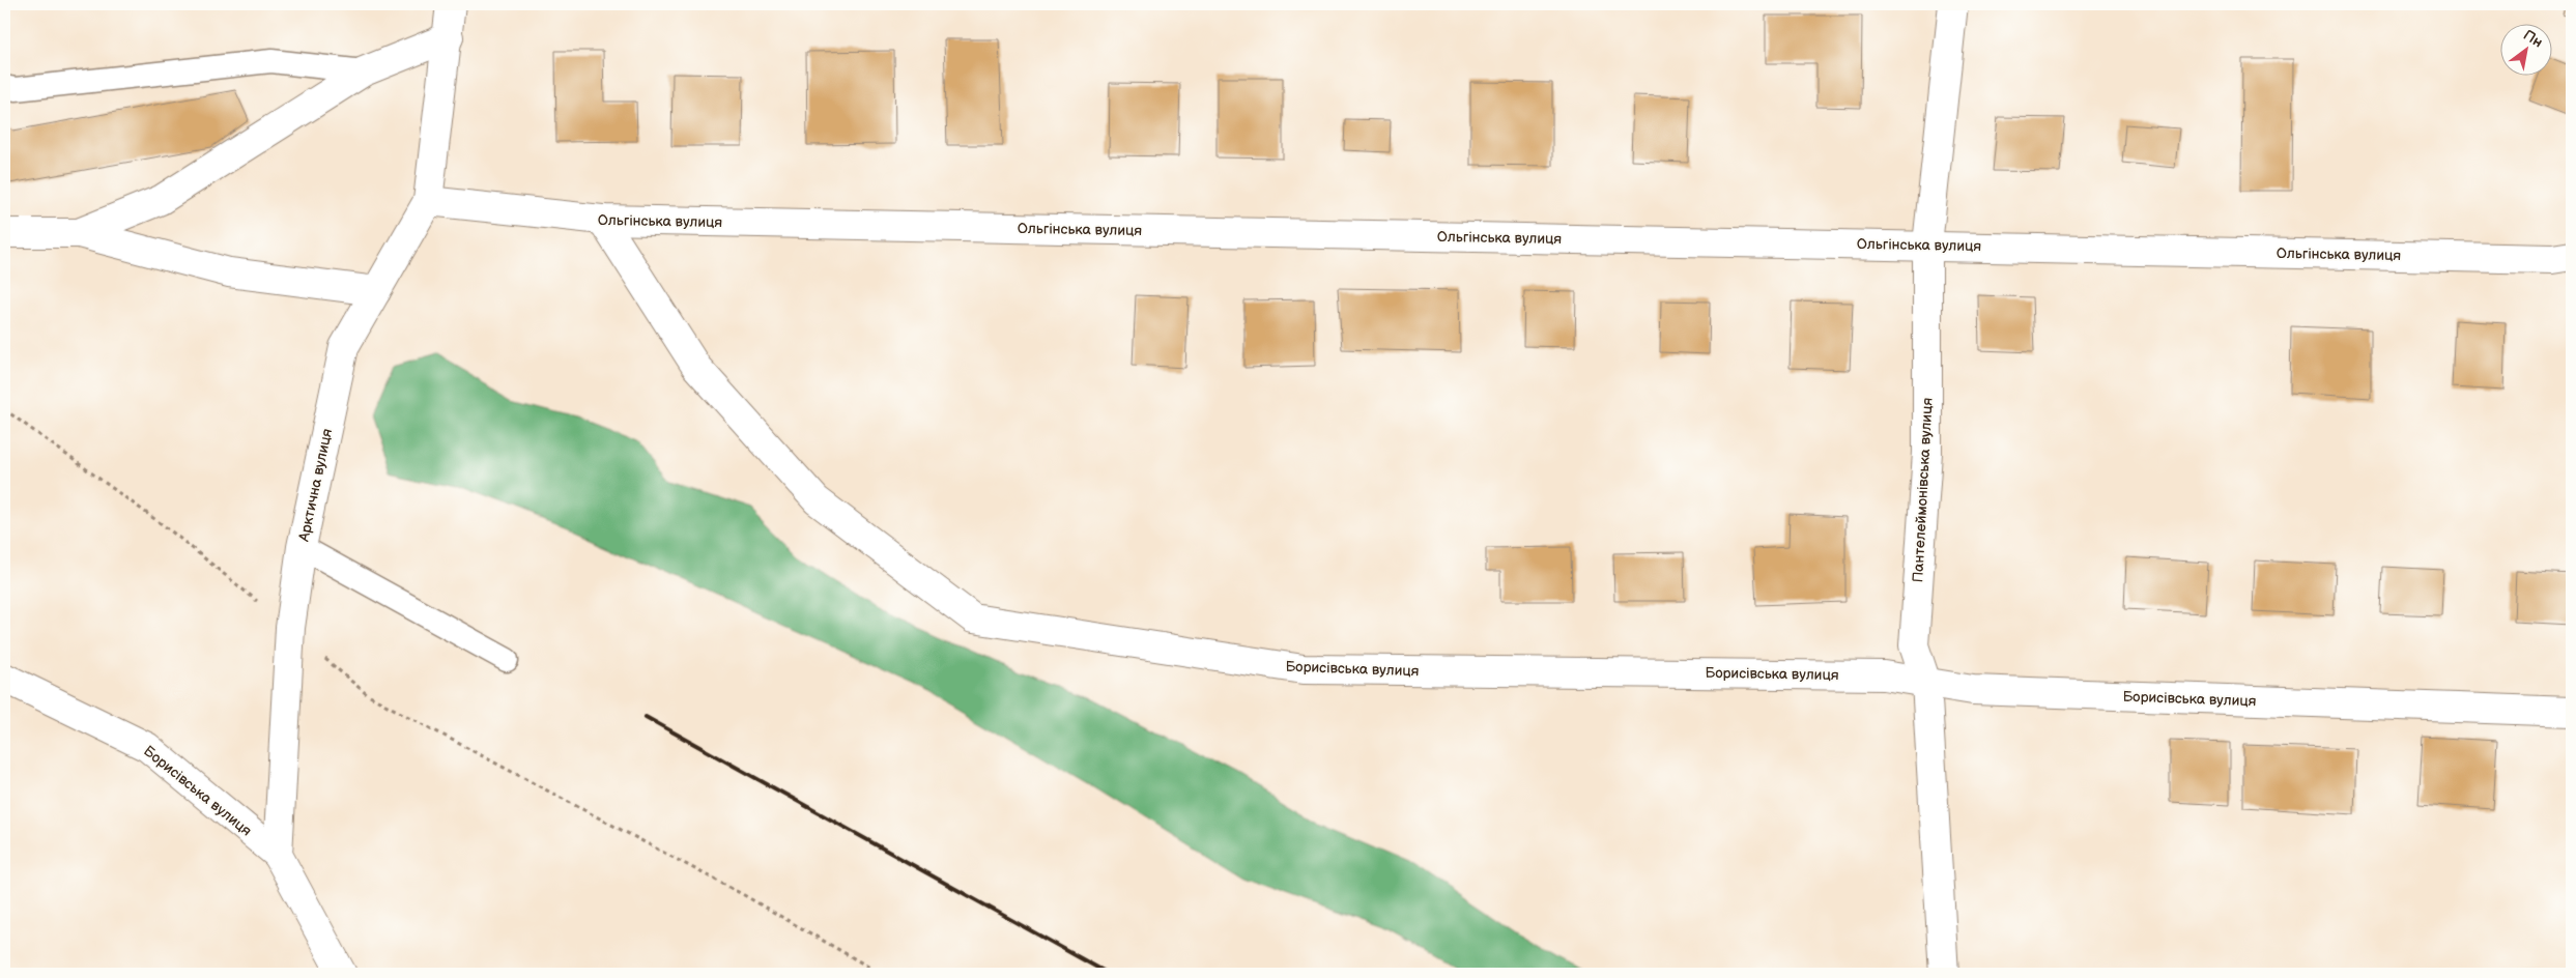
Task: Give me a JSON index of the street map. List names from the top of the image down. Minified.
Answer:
{"streets":{"street":["Ольгінська вулиця","Арктична вулиця","Пантелеймонівська вулиця","Борисівська вулиця"]},"crossings":[["Ольгінська вулиця","Арктична вулиця"],["Ольгінська вулиця","Пантелеймонівська вулиця"],["Ольгінська вулиця","Борисівська вулиця"],["Арктична вулиця","Борисівська вулиця"],["Пантелеймонівська вулиця","Борисівська вулиця"]],"north":"top right"}
